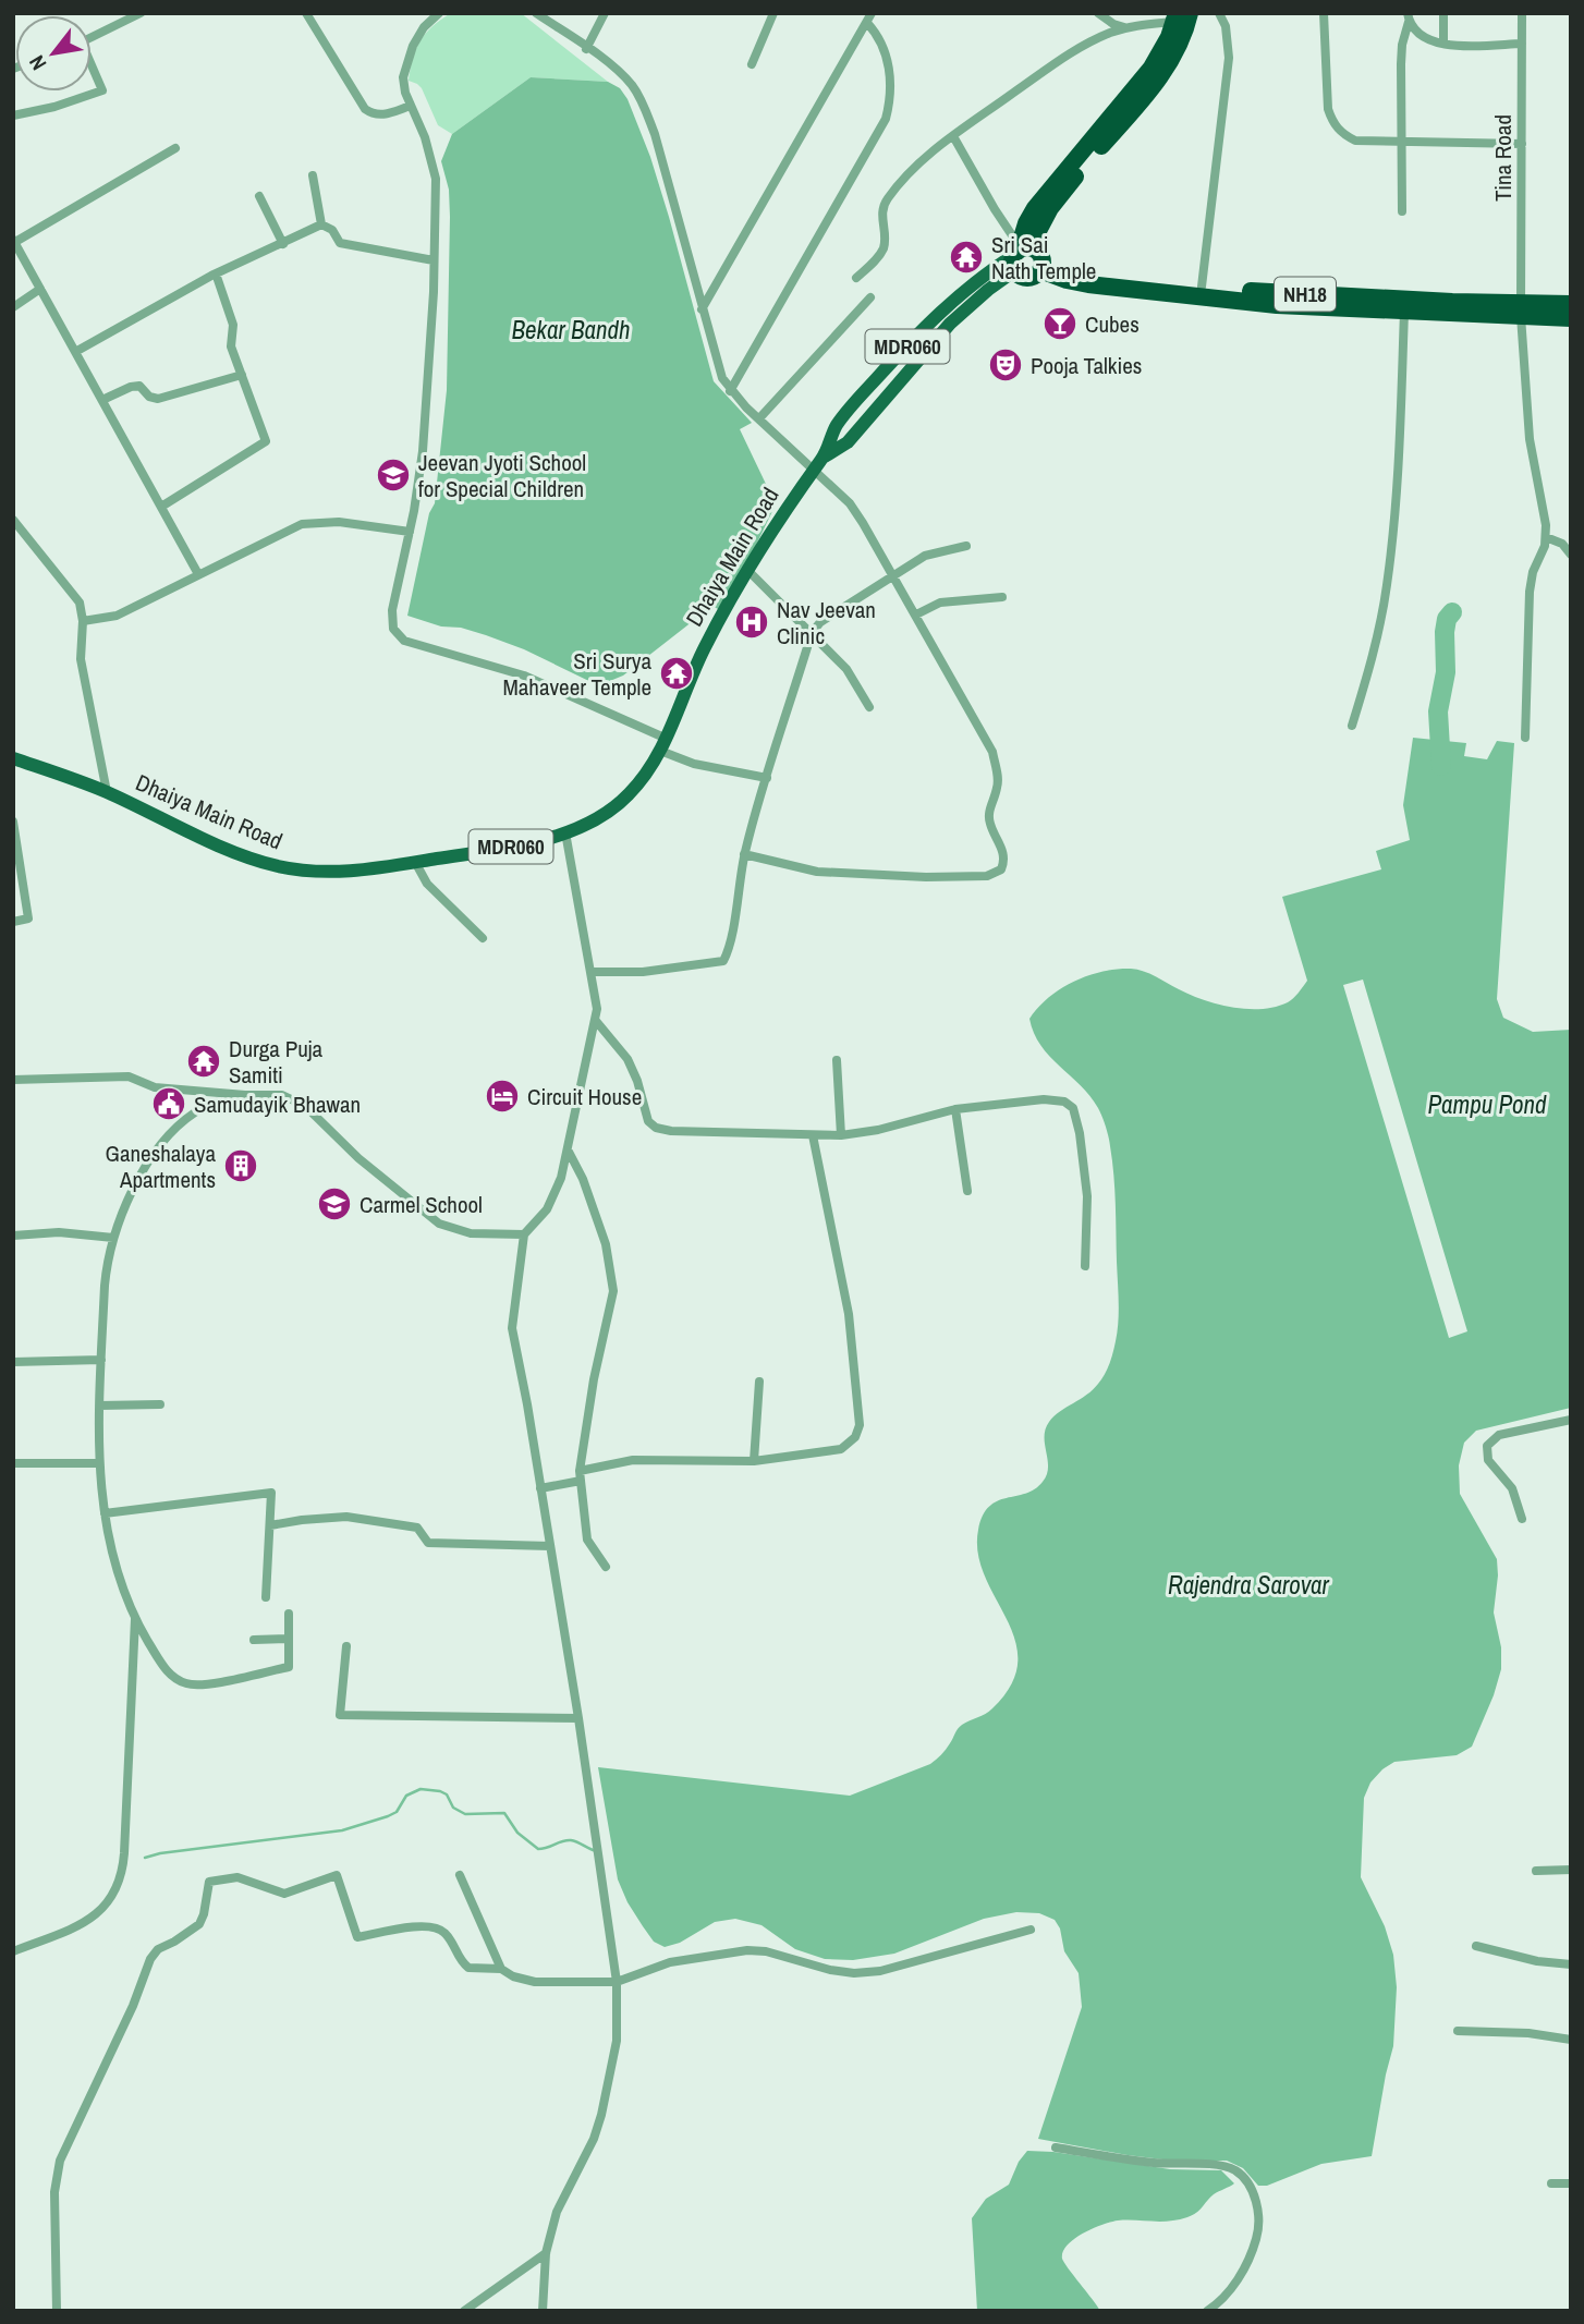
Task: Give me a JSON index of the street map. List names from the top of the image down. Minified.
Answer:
{"streets":{"highway":["NH18","Dhaiya Main Road"],"main road":["MDR060"],"street":["Tina Road"]},"crossings":[["Tina Road","NH18"],["NH18","Dhaiya Main Road"]],"water":["Bekar Bandh","Pampu Pond","Rajendra Sarovar"],"places":{"temple":["Sri Sai Nath Temple","Sri Surya Mahaveer Temple","Durga Puja Samiti"],"bar":["Cubes"],"theatre":["Pooja Talkies"],"school or university":["Jeevan Jyoti School for Special Children","Carmel School"],"hospital":["Nav Jeevan Clinic"],"hotel":["Circuit House"],"public building":["Samudayik Bhawan"],"building":["Ganeshalaya Apartments"]},"north":"bottom left"}
